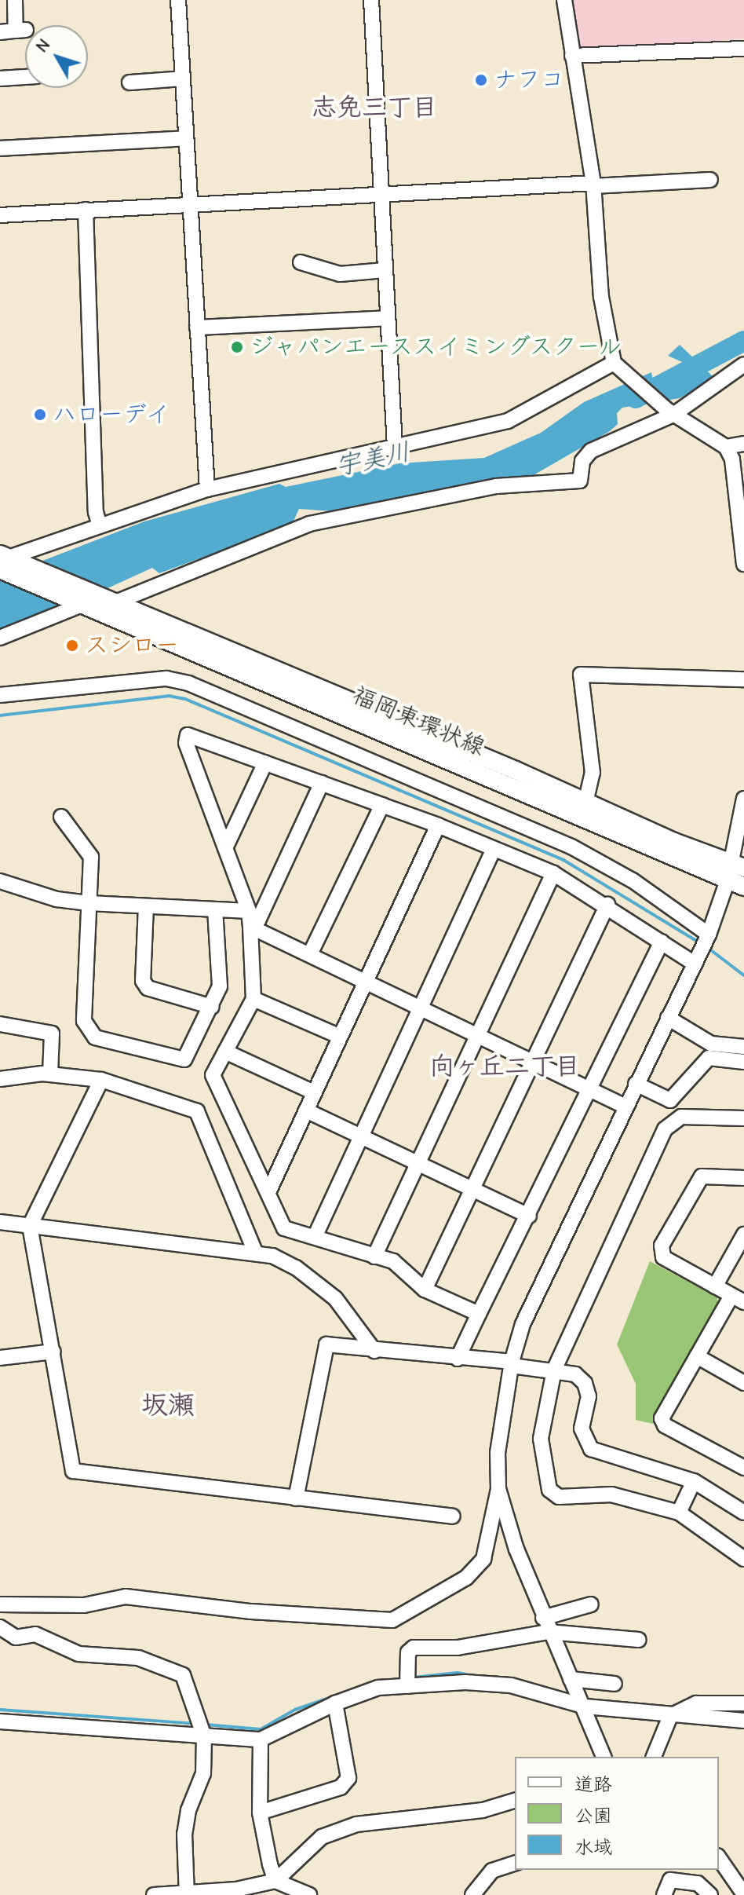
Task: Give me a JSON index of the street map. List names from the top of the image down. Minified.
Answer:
{"streets":{"main road":["福岡東環状線"]},"districts":["志免三丁目","向ヶ丘二丁目","坂瀬"],"water":["宇美川"],"places":["ナフコ","ジャパンエーススイミングスクール","ハローデイ","スシロー"],"legend":["道路","公園","水域"],"north":"top left"}
